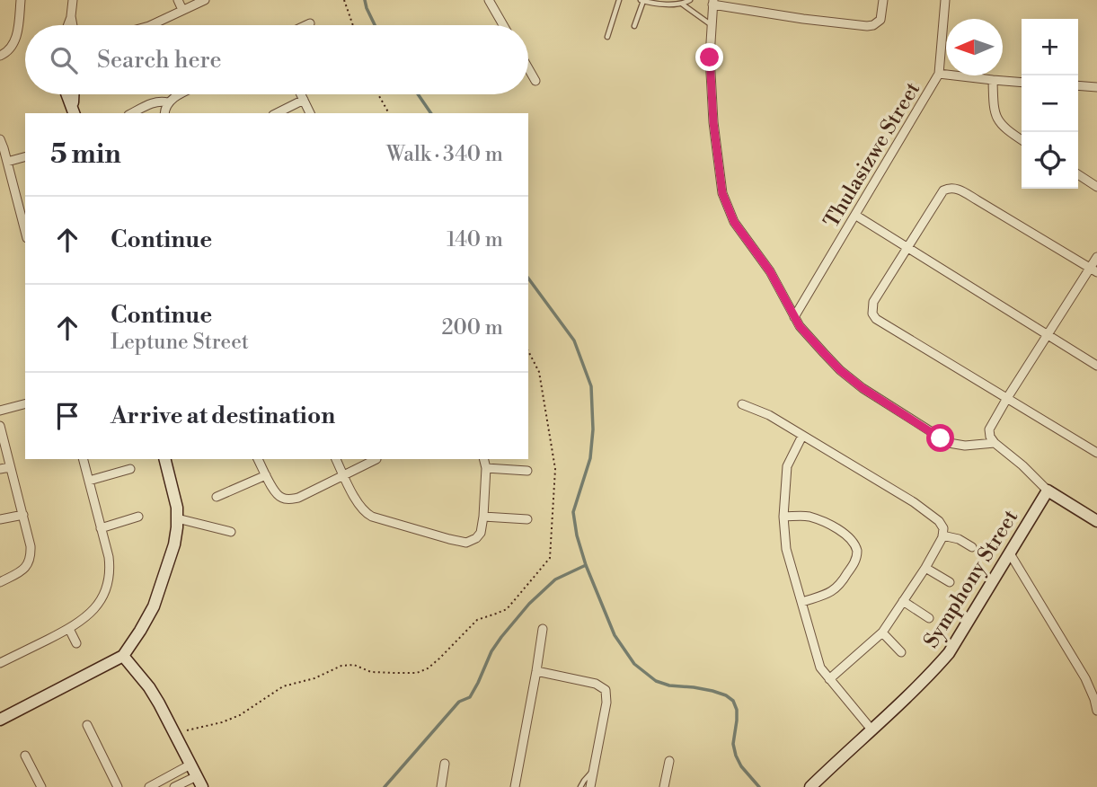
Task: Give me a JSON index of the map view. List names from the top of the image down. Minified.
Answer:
{"streets":{"street":["Thulasizwe Street","Symphony Street"]},"north":"left","page":{"map_buttons":["+","−"],"search":"Search here","heading":["5 min","Walk · 340 m"],"list":[["Continue","140 m"],["Continue","Leptune Street","200 m"],"Arrive at destination"]}}
